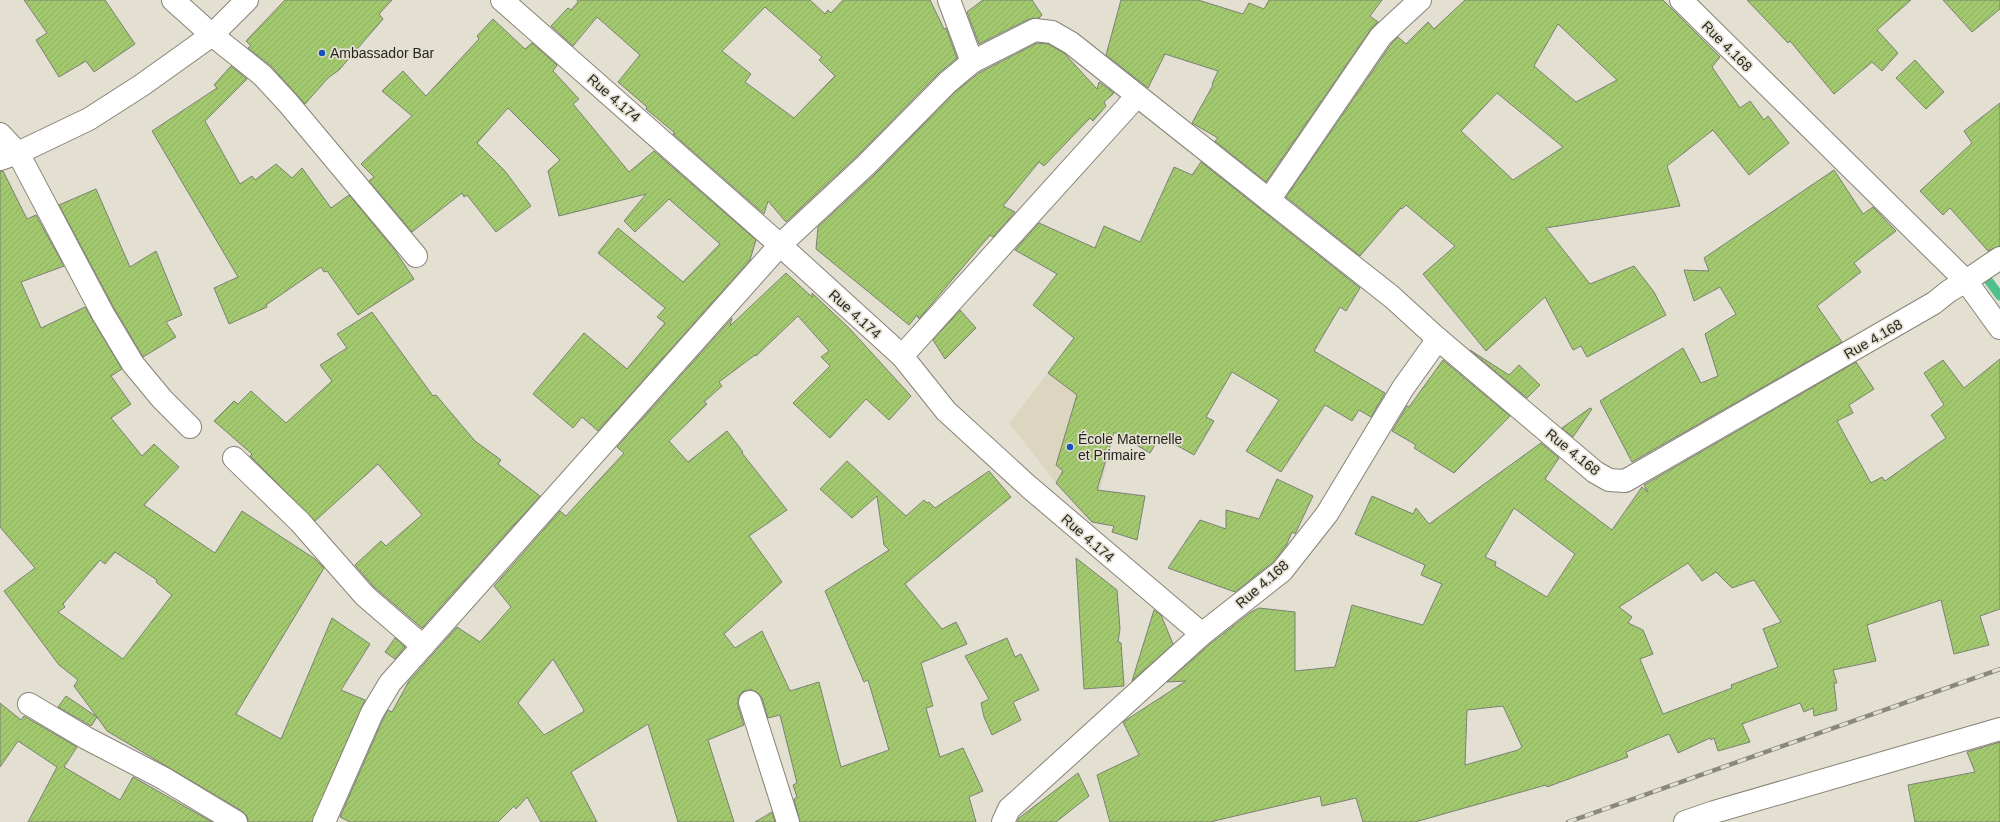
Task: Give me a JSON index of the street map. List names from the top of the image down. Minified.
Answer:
{"streets":{"street":["Rue 4.168","Rue 4.174"]},"crossings":[["Rue 4.168","Rue 4.174"]],"places":["Ambassador Bar","École Maternelle et Primaire"]}
